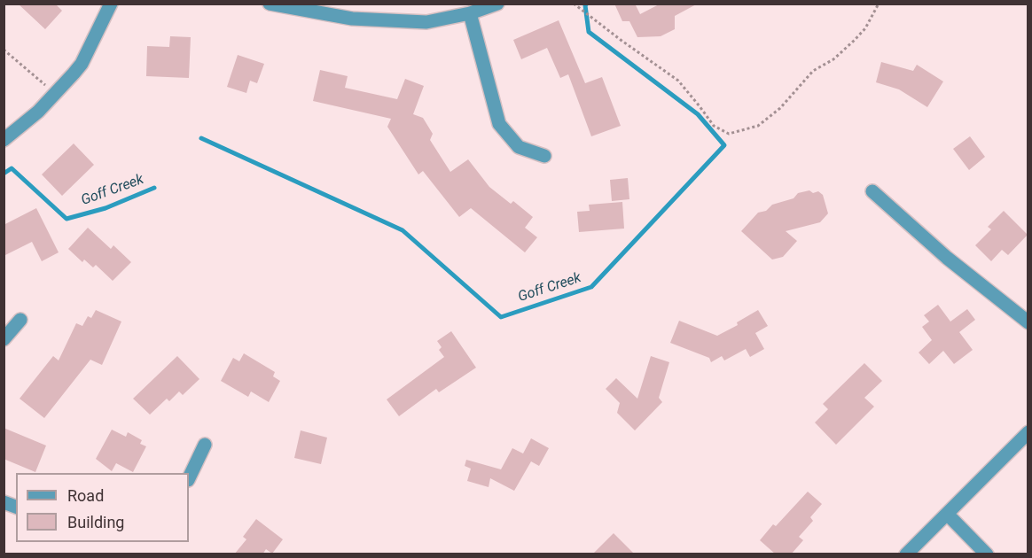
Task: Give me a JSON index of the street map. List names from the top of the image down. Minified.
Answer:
{"water":["Goff Creek"],"legend":["Road","Building"]}
